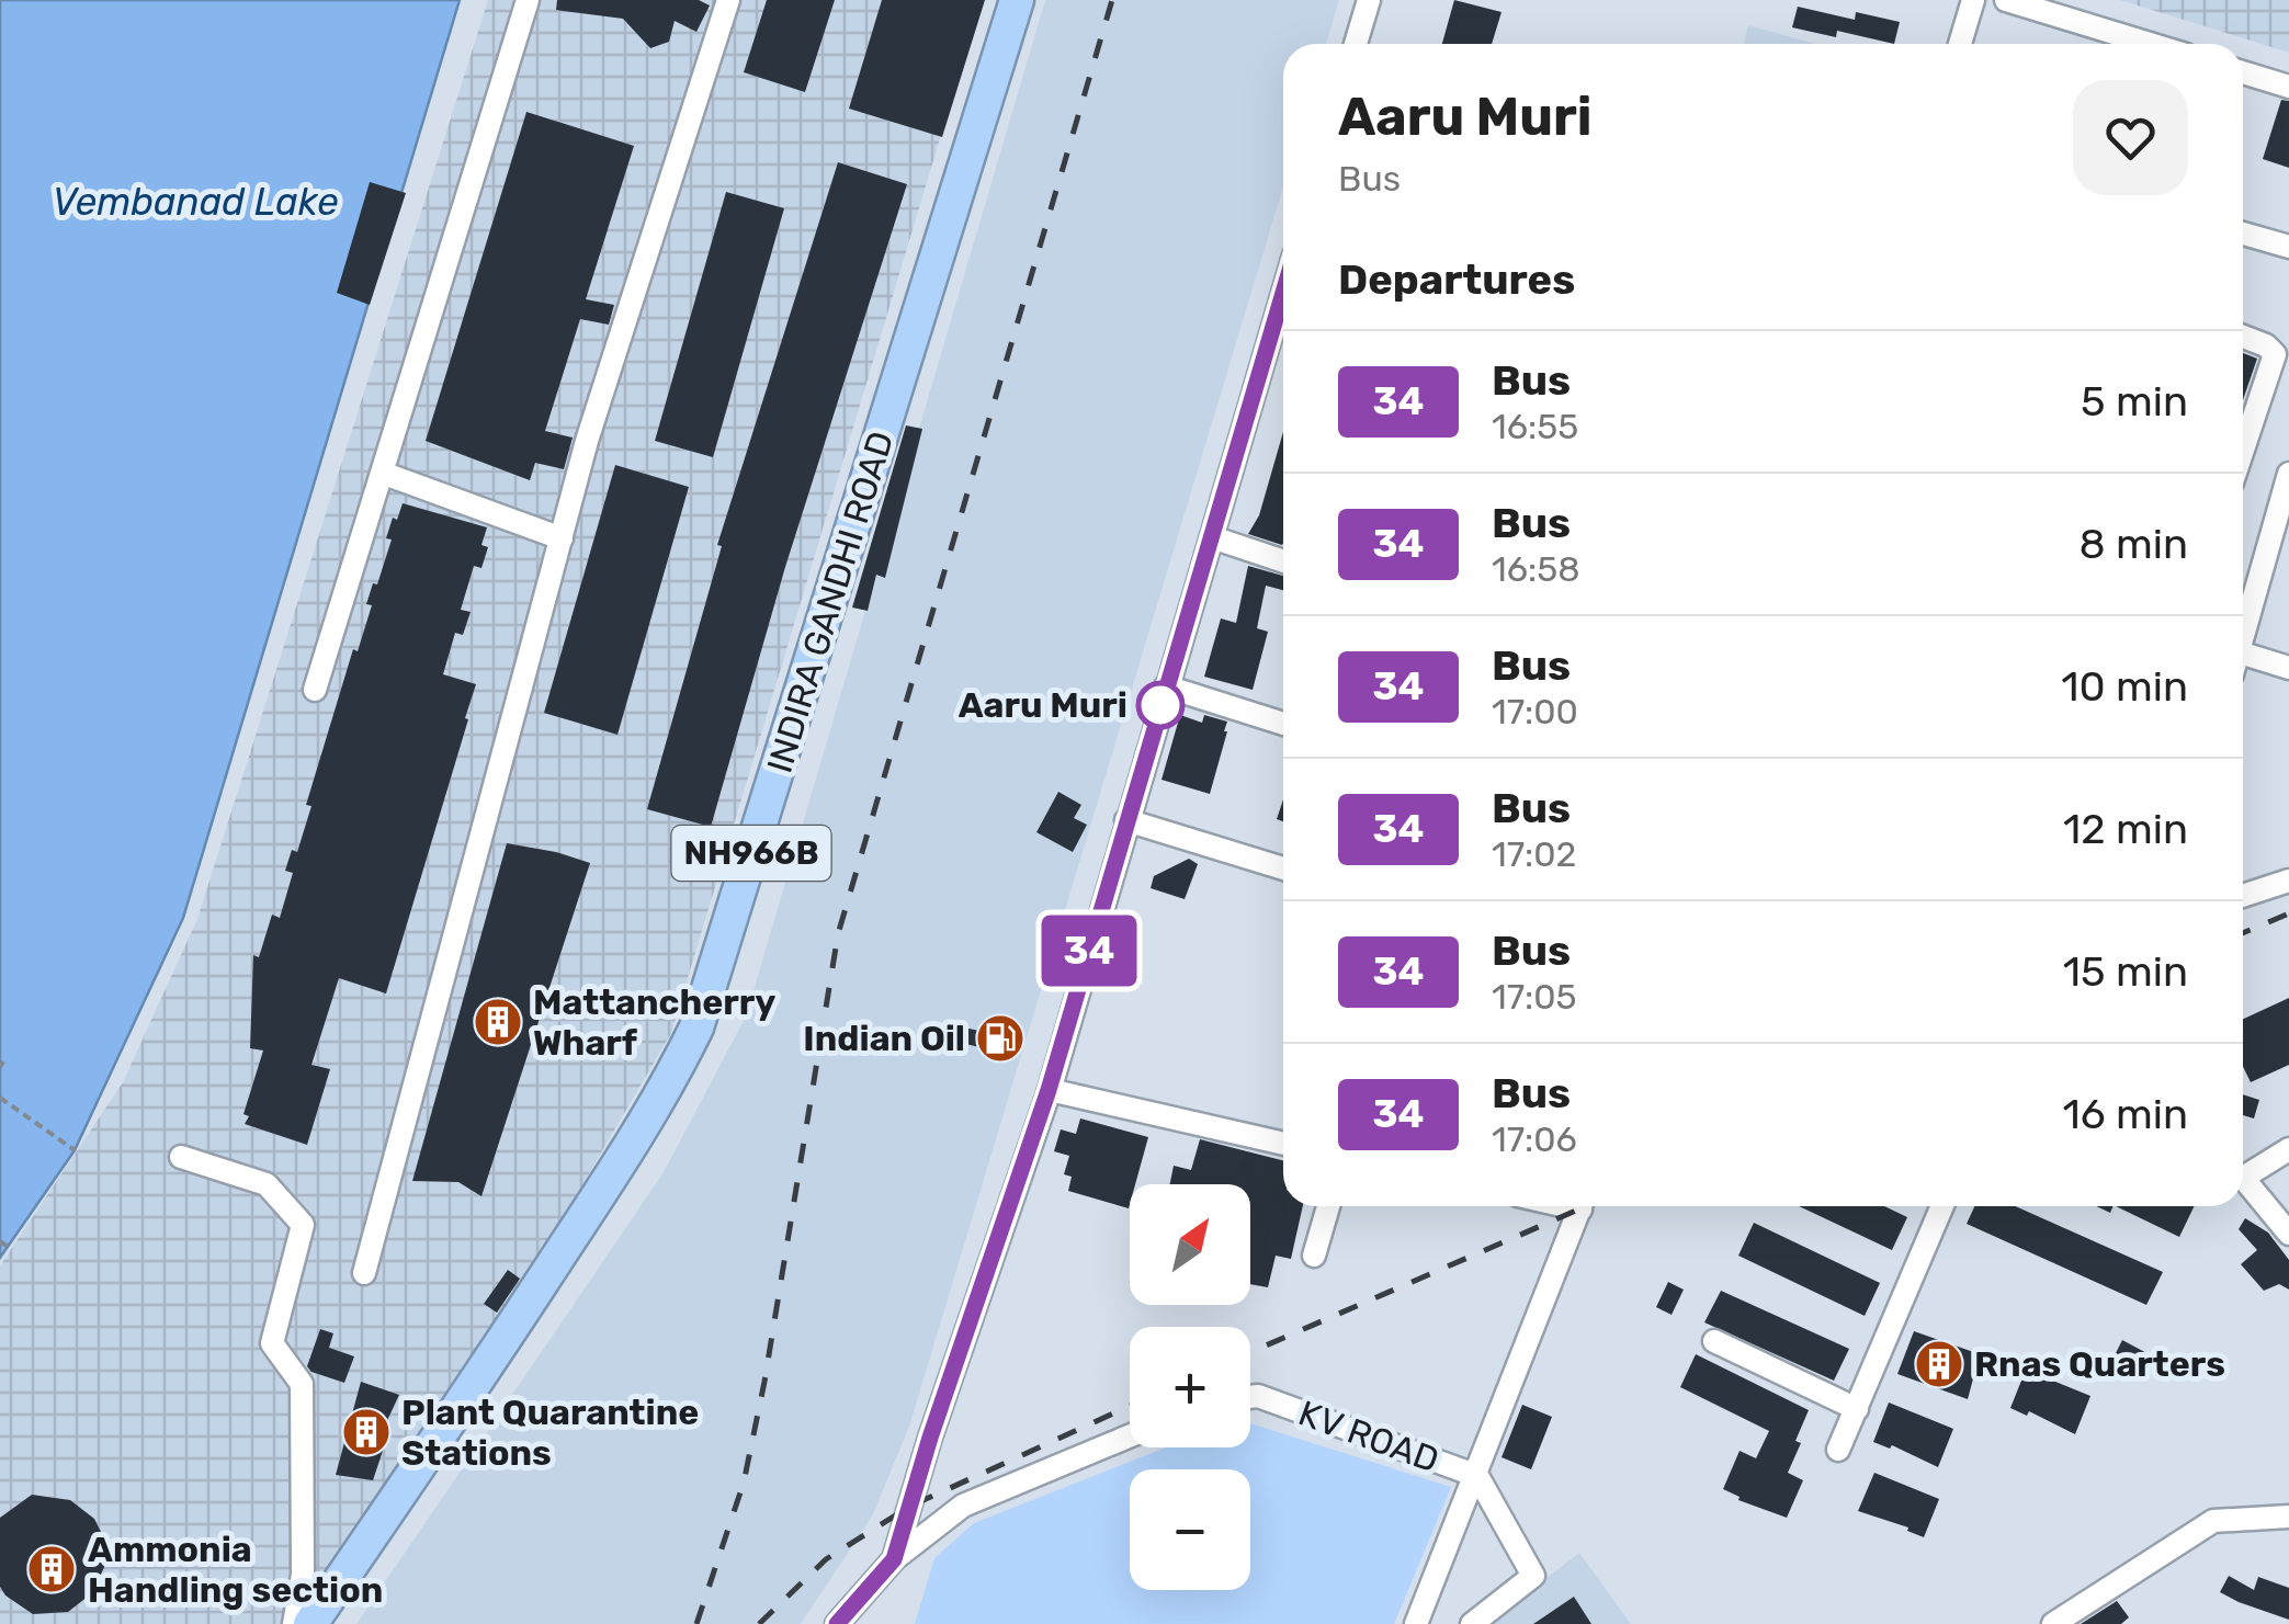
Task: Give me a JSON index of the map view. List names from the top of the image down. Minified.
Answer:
{"streets":{"highway":["INDIRA GANDHI ROAD","NH966B"],"street":["KV ROAD"]},"water":["Vembanad Lake"],"places":{"other":["Aaru Muri"],"building":["Mattancherry Wharf","Rnas Quarters","Plant Quarantine Stations","Ammonia Handling section"],"fuel station":["Indian Oil"]},"lines":["bus line 34"],"north":"top right","page":{"on_map":"34","heading":[["Aaru Muri","Bus"],"Departures"],"list":[{"mark":"34","name":"Bus","note":"16:55","value":"5 min"},{"mark":"34","name":"Bus","note":"16:58","value":"8 min"},{"mark":"34","name":"Bus","note":"17:00","value":"10 min"},{"mark":"34","name":"Bus","note":"17:02","value":"12 min"},{"mark":"34","name":"Bus","note":"17:05","value":"15 min"},{"mark":"34","name":"Bus","note":"17:06","value":"16 min"}],"map_buttons":["+","−"]}}
